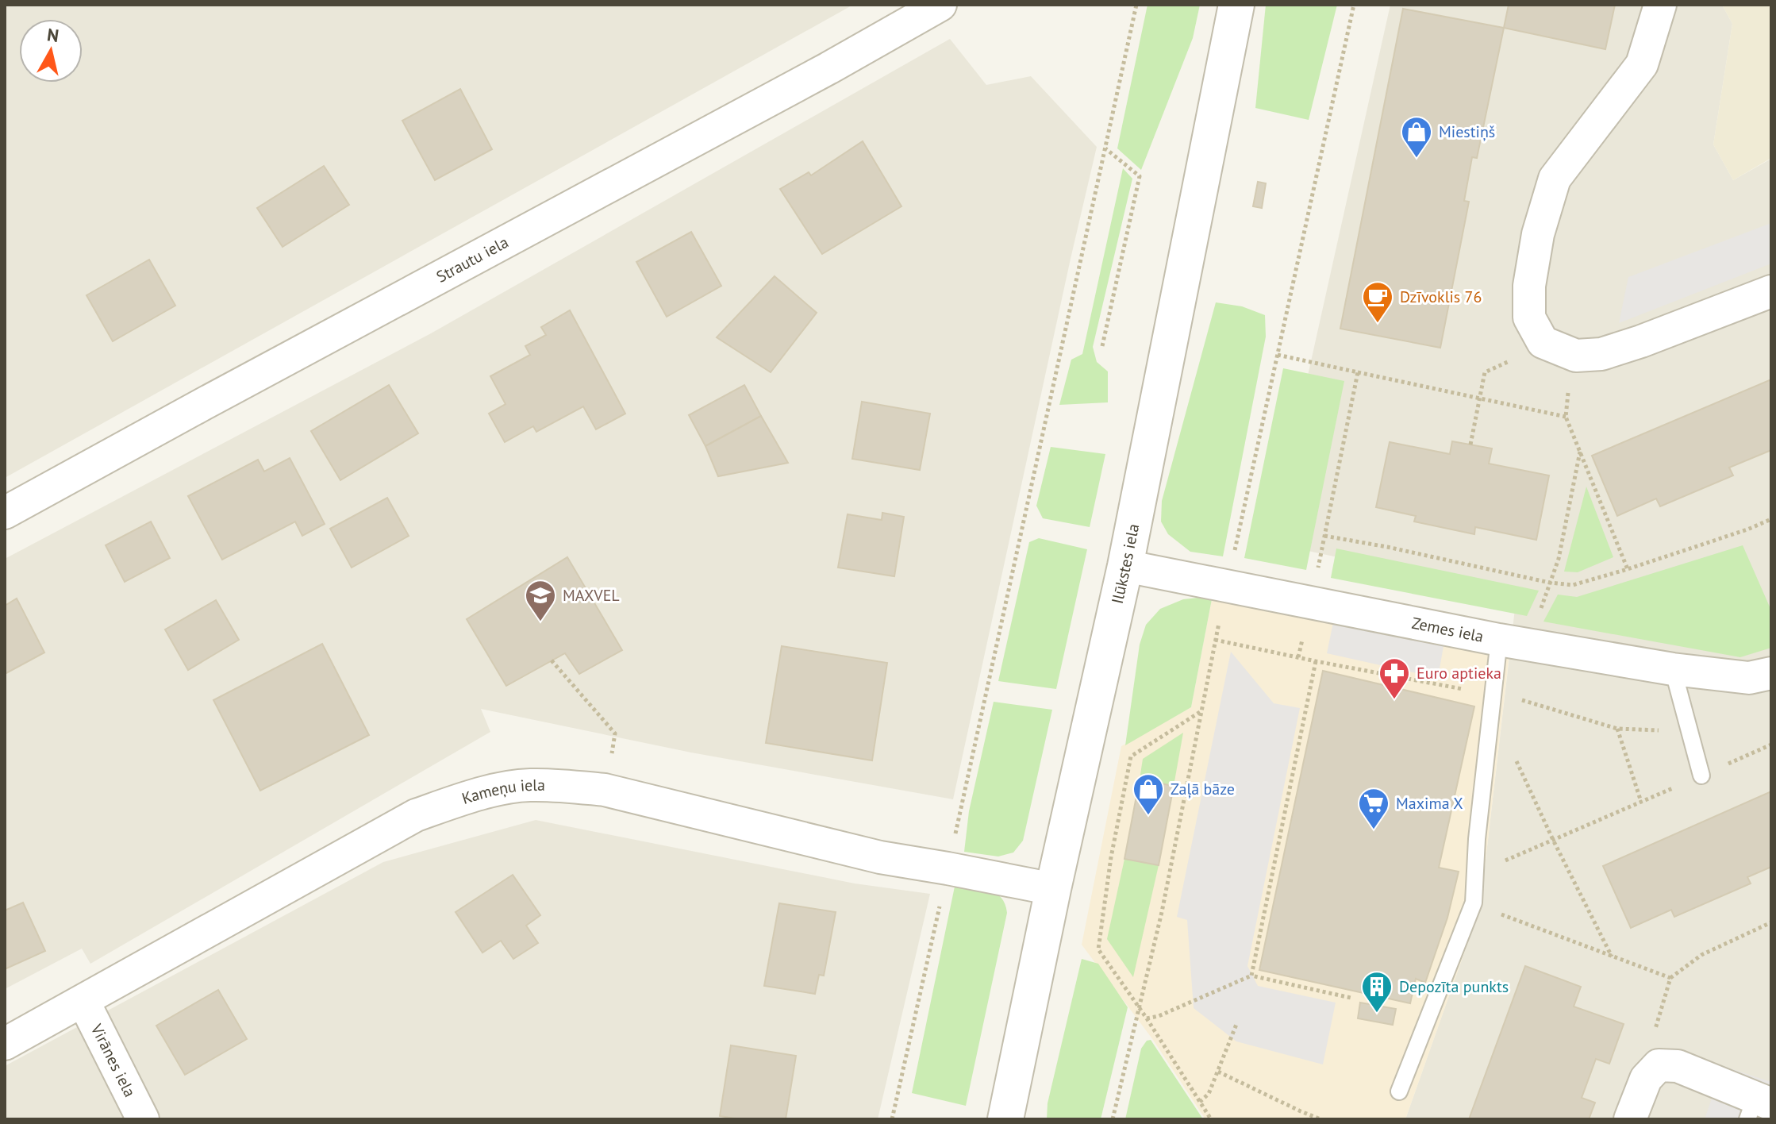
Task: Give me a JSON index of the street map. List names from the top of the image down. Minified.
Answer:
{"streets":{"street":["Strautu iela","Ilūkstes iela","Zemes iela","Kameņu iela","Virānes iela"]},"crossings":[["Ilūkstes iela","Zemes iela"],["Ilūkstes iela","Kameņu iela"],["Kameņu iela","Virānes iela"]],"places":{"shop":["Miestiņš","Zaļā bāze"],"cafe":["Dzīvoklis 76"],"school or university":["MAXVEL"],"pharmacy":["Euro aptieka"],"supermarket":["Maxima X"],"building":["Depozīta punkts"]},"north":"top"}
